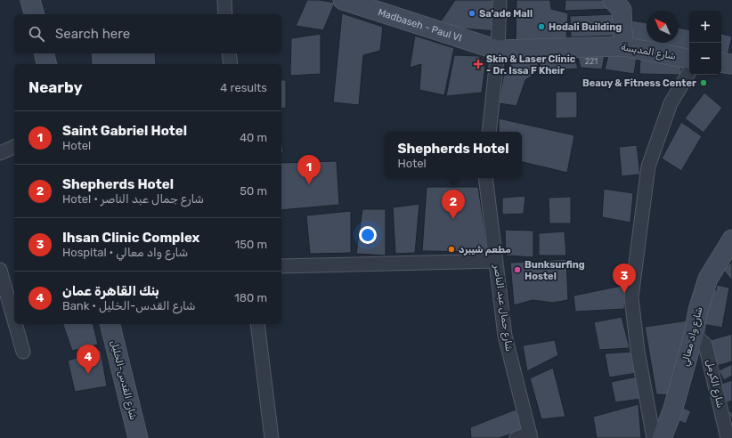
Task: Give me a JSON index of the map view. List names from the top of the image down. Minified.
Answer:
{"streets":{"street":["Madbaseh - Paul VI","شارع المدبسة","شارع جمال عبد الناصر","شارع واد معالي","شارع القدس-الخليل","شارع الكرمل"]},"crossings":[["Madbaseh - Paul VI","شارع المدبسة"],["شارع واد معالي","شارع الكرمل"]],"places":{"other":["Sa'ade Mall","Hodali Building","Beauy & Fitness Center","مطعم شيبرد","Bunksurfing Hostel"],"health":["Skin & Laser Clinic - Dr. Issa F Kheir"]},"house_numbers":["221"],"north":"top left","page":{"map_buttons":["+","−"],"search":"Search here","heading":["Nearby","4 results"],"list":[{"mark":"1","name":"Saint Gabriel Hotel","note":"Hotel","value":"40 m"},{"mark":"2","name":"Shepherds Hotel","note":"Hotel · شارع جمال عبد الناصر","value":"50 m"},{"mark":"3","name":"Ihsan Clinic Complex","note":"Hospital · شارع واد معالي","value":"150 m"},{"mark":"4","name":"بنك القاهرة عمان","note":"Bank · شارع القدس-الخليل","value":"180 m"}],"popup":["Shepherds Hotel","Hotel"],"pins":["1","2","3","4"]}}
